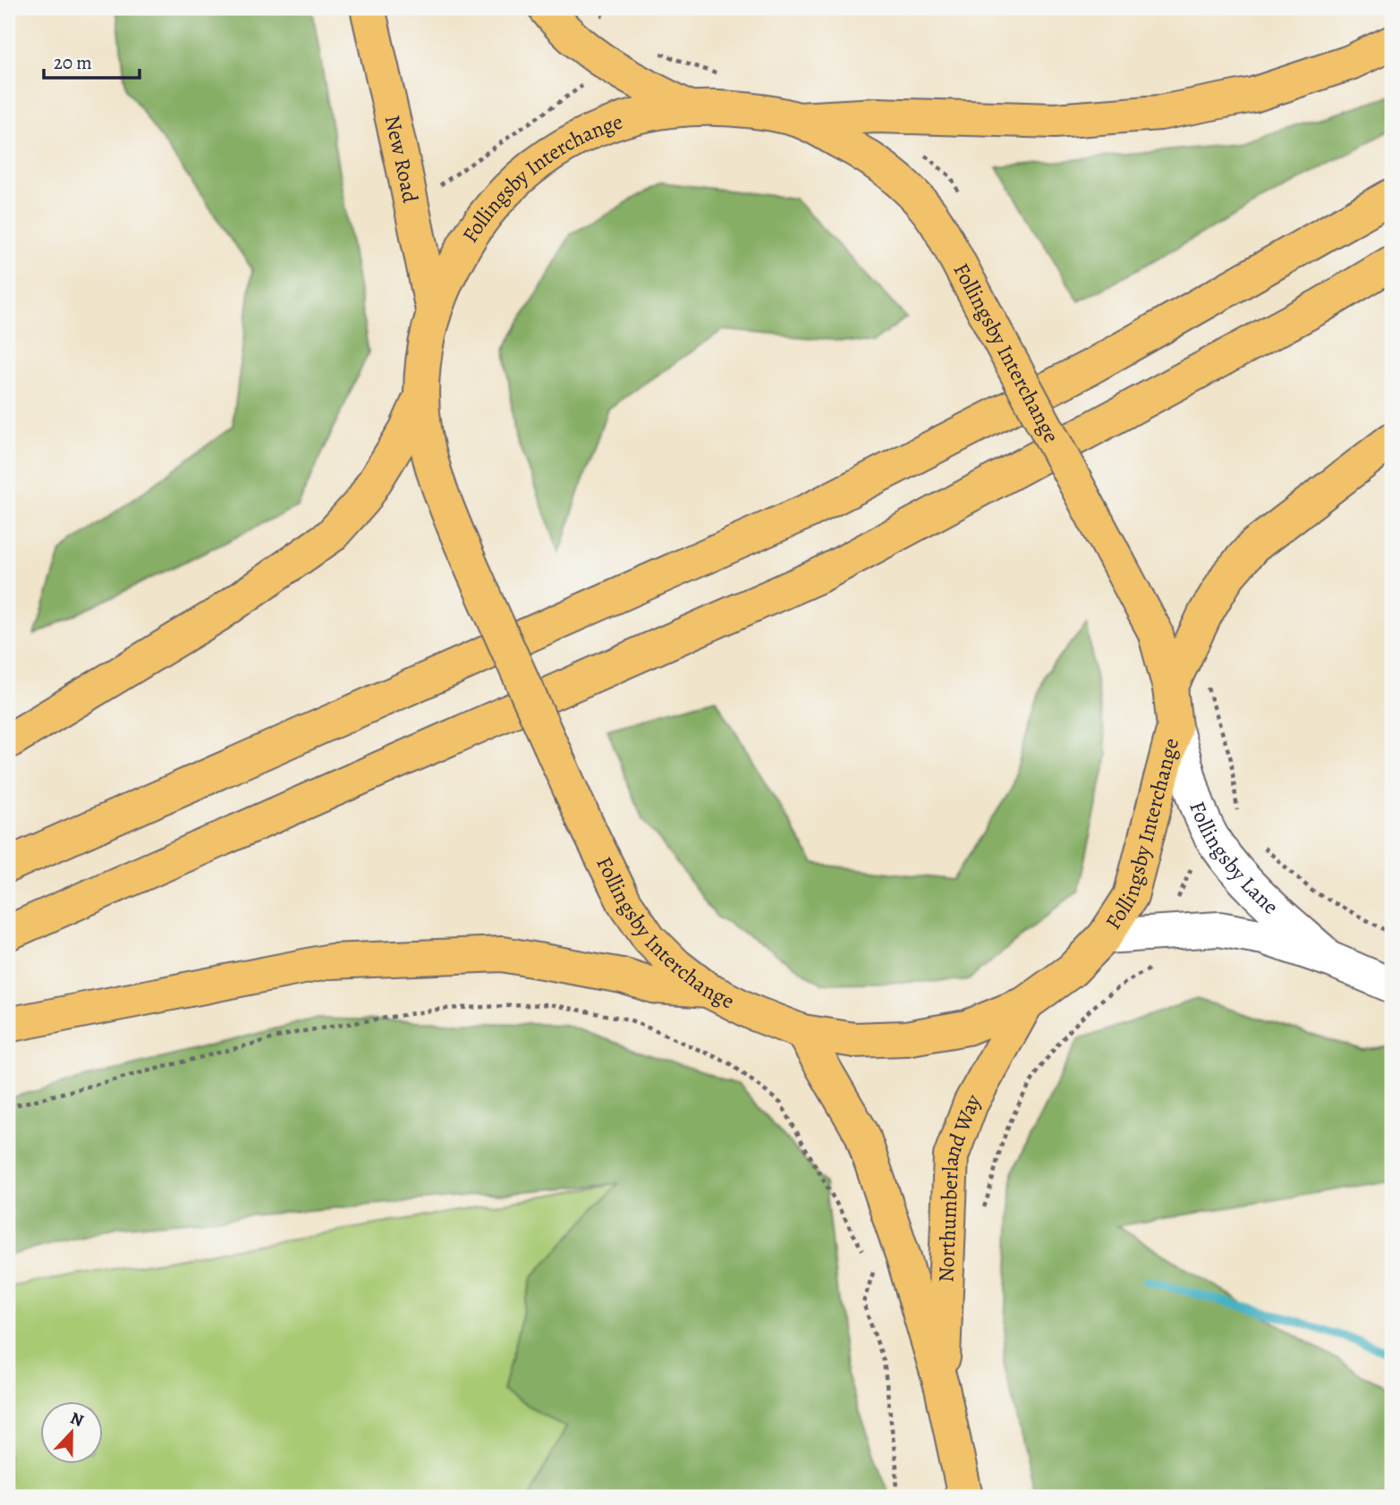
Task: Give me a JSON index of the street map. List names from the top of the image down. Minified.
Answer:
{"streets":{"main road":["New Road","Follingsby Interchange","Northumberland Way"],"street":["Follingsby Lane"]},"crossings":[["New Road","Follingsby Interchange"],["Follingsby Interchange","Follingsby Lane"],["Follingsby Interchange","Northumberland Way"]],"scale_bar":"20 m","north":"top"}
